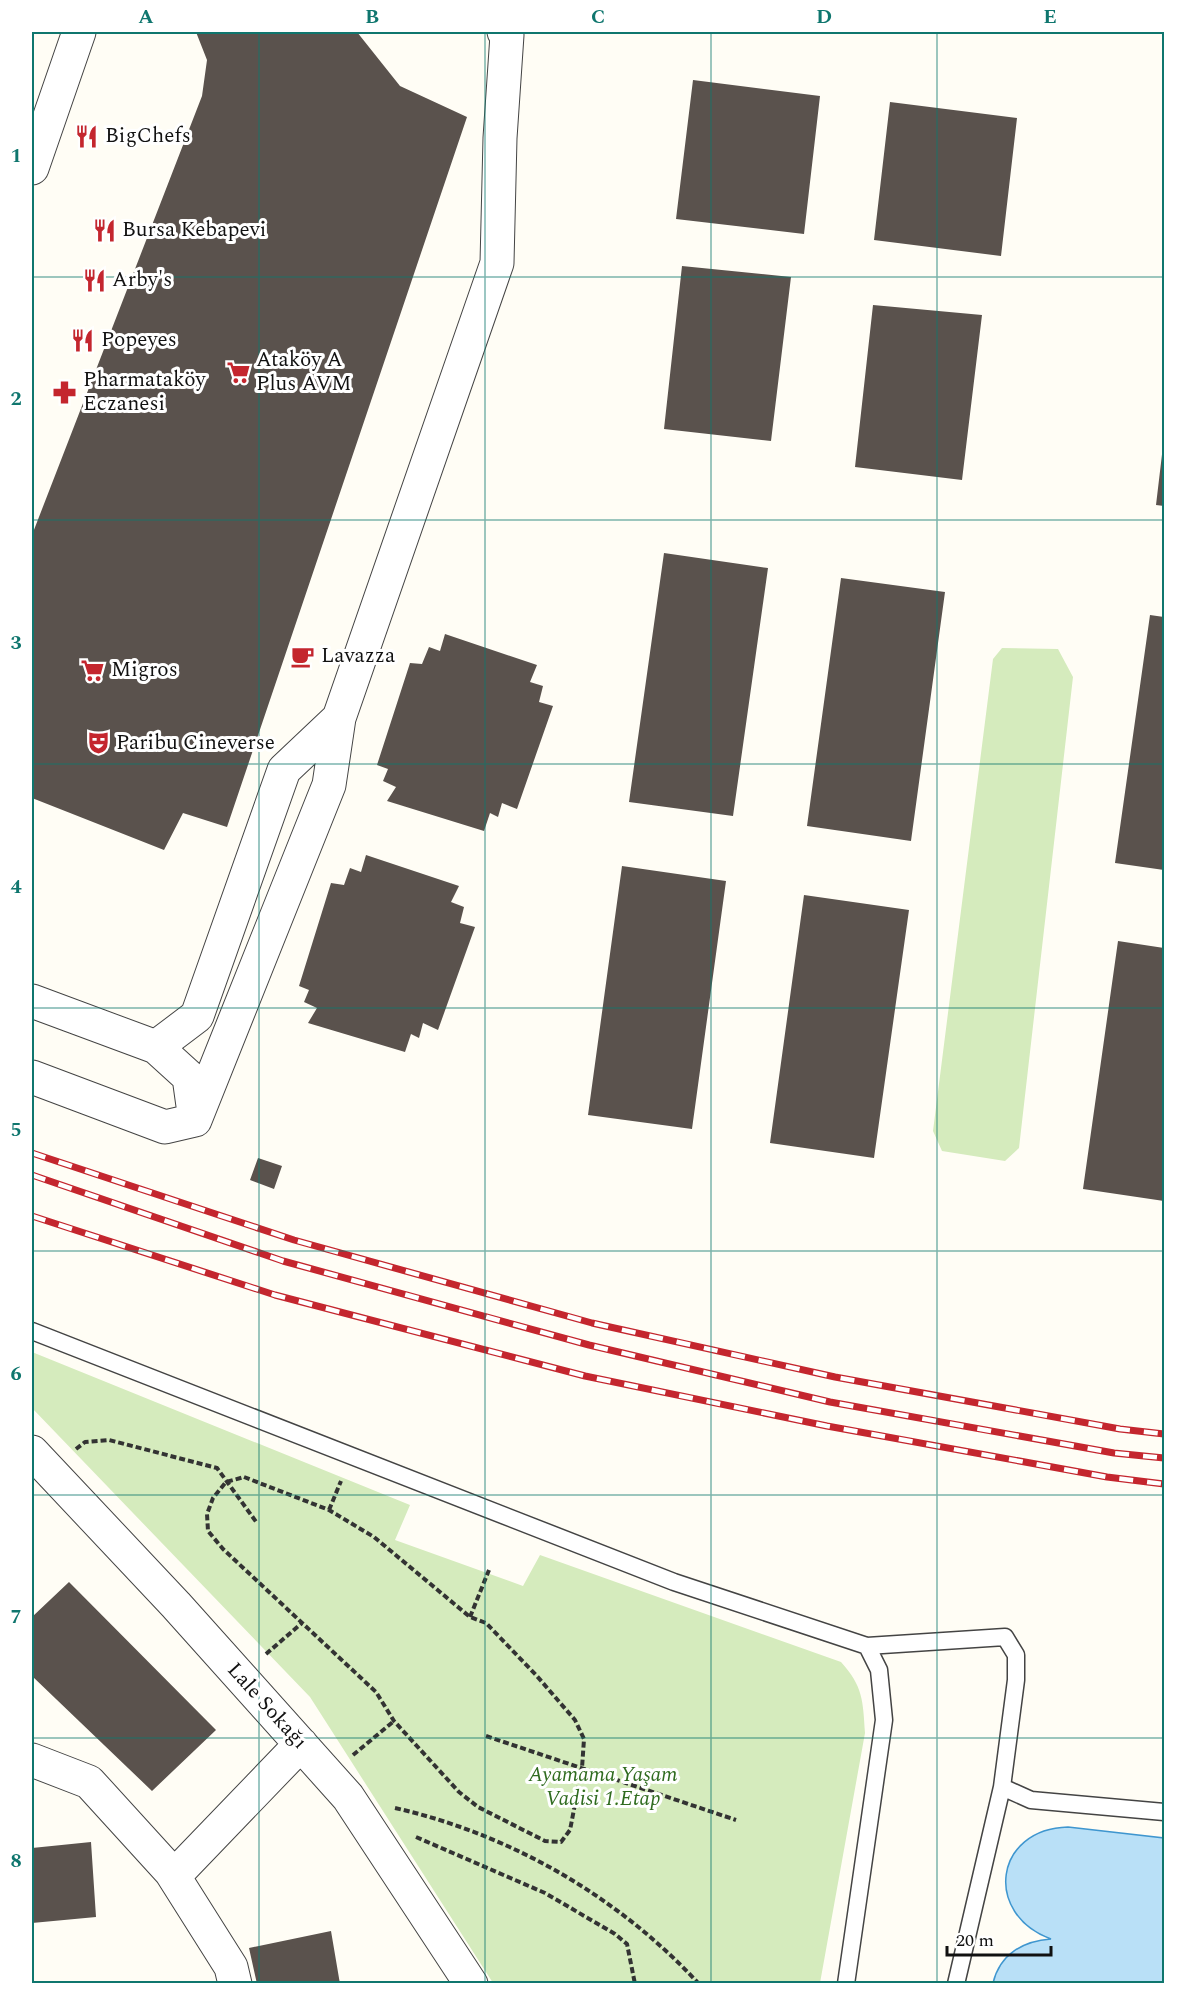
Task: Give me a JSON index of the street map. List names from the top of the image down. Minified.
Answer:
{"streets":{"street":["Lale Sokağı"]},"parks":["Ayamama Yaşam Vadisi 1.Etap"],"places":{"restaurant":["BigChefs","Bursa Kebapevi","Arby's","Popeyes"],"supermarket":["Ataköy A Plus AVM","Migros"],"pharmacy":["Pharmataköy Eczanesi"],"cafe":["Lavazza"],"theatre":["Paribu Cineverse"]},"scale_bar":"20 m","grid":{"columns":["A","B","C","D","E"],"rows":["1","2","3","4","5","6","7","8"]}}
